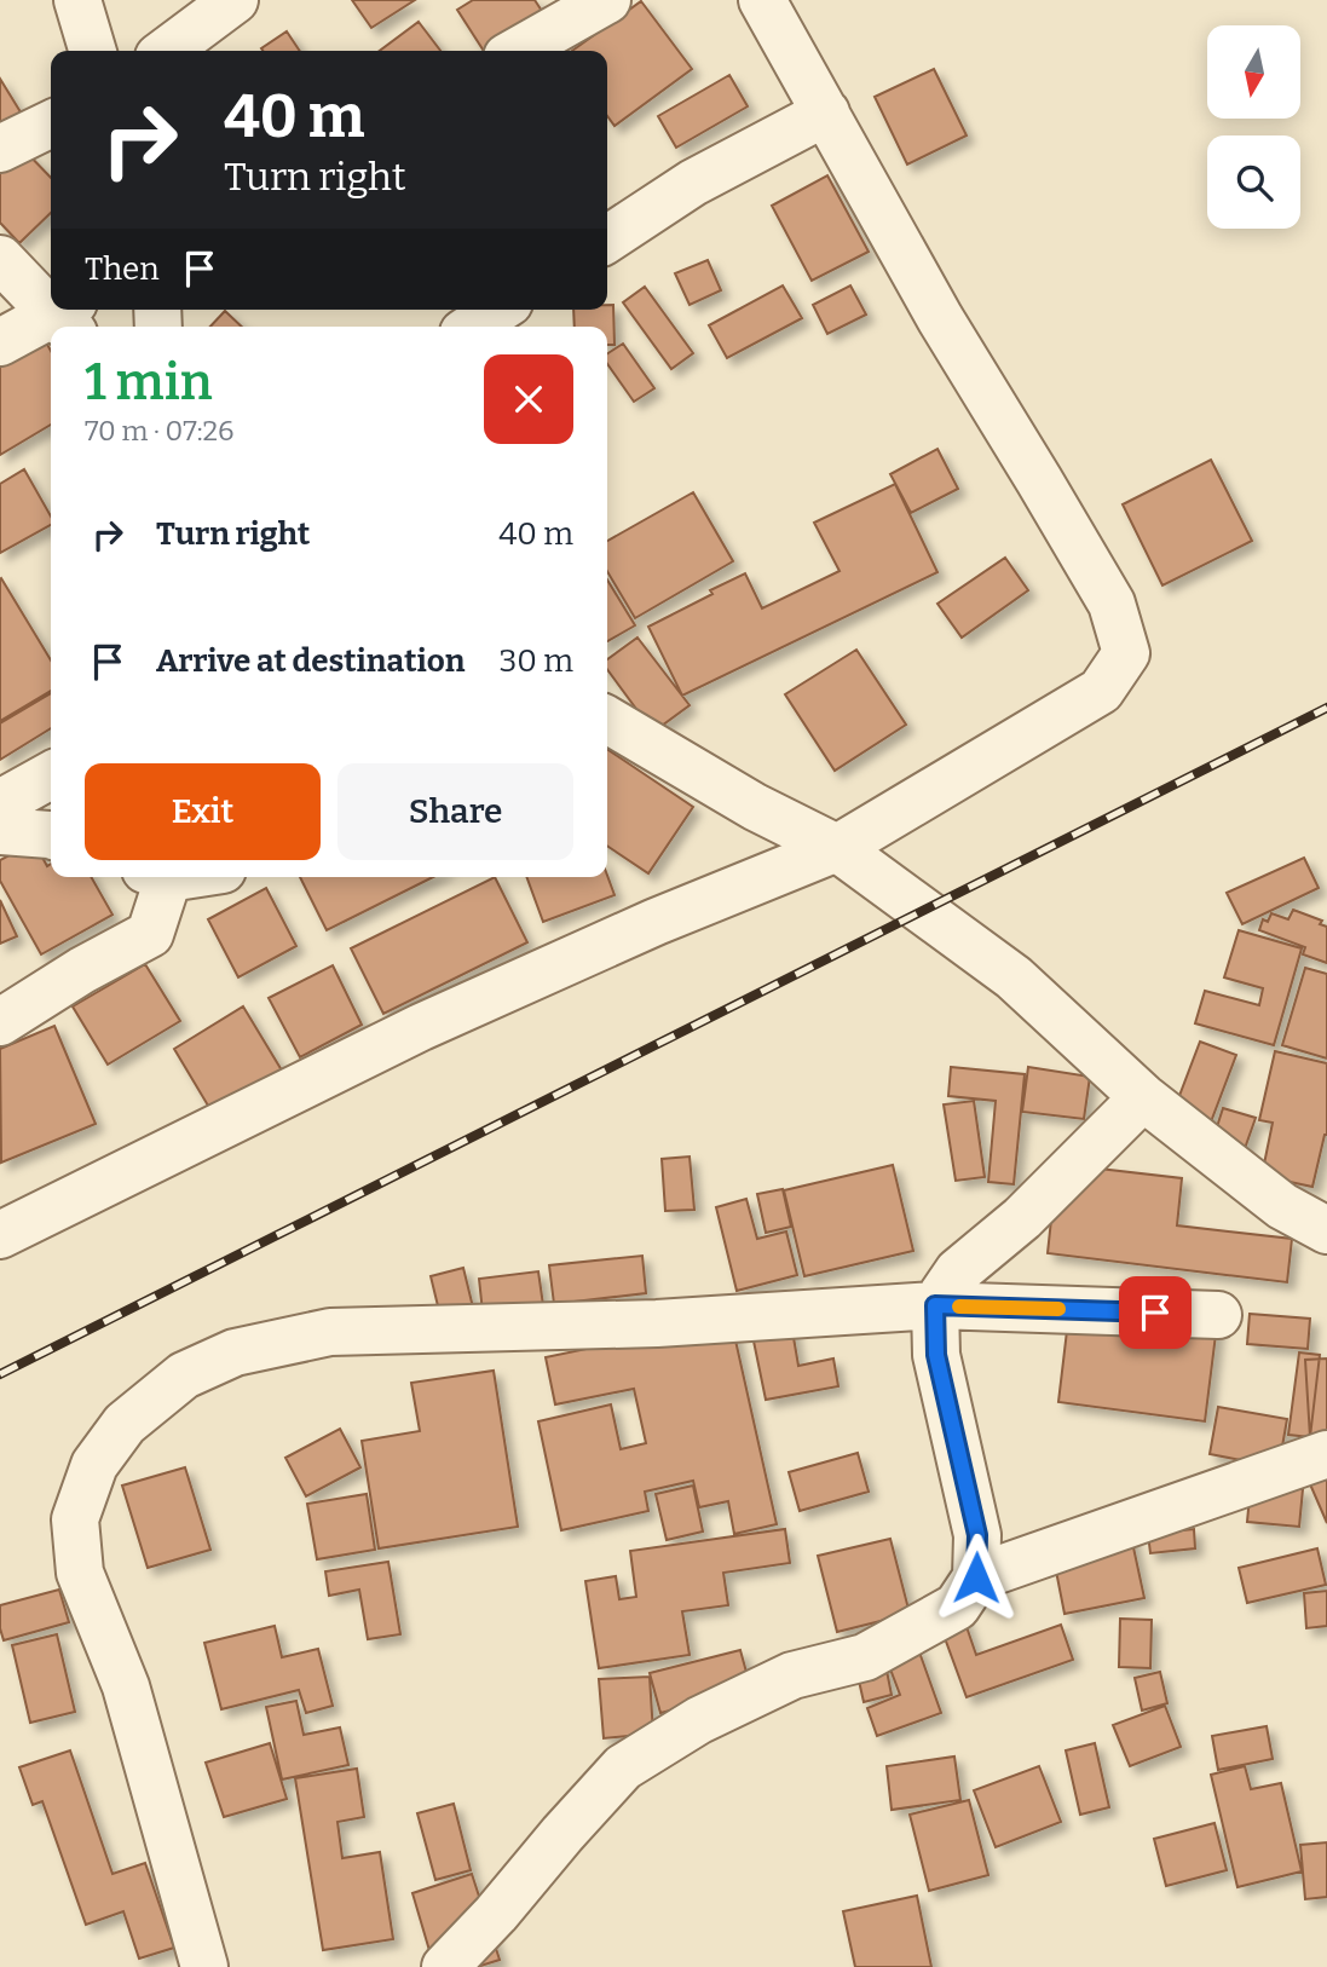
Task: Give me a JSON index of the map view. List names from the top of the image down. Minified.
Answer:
{"north":"bottom","page":{"turn":["40 m","Turn right"],"then":"Then","heading":["1 min","70 m · 07:26"],"list":[{"name":"Turn right","value":"40 m"},{"name":"Arrive at destination","value":"30 m"}],"buttons":["Exit","Share"]}}
